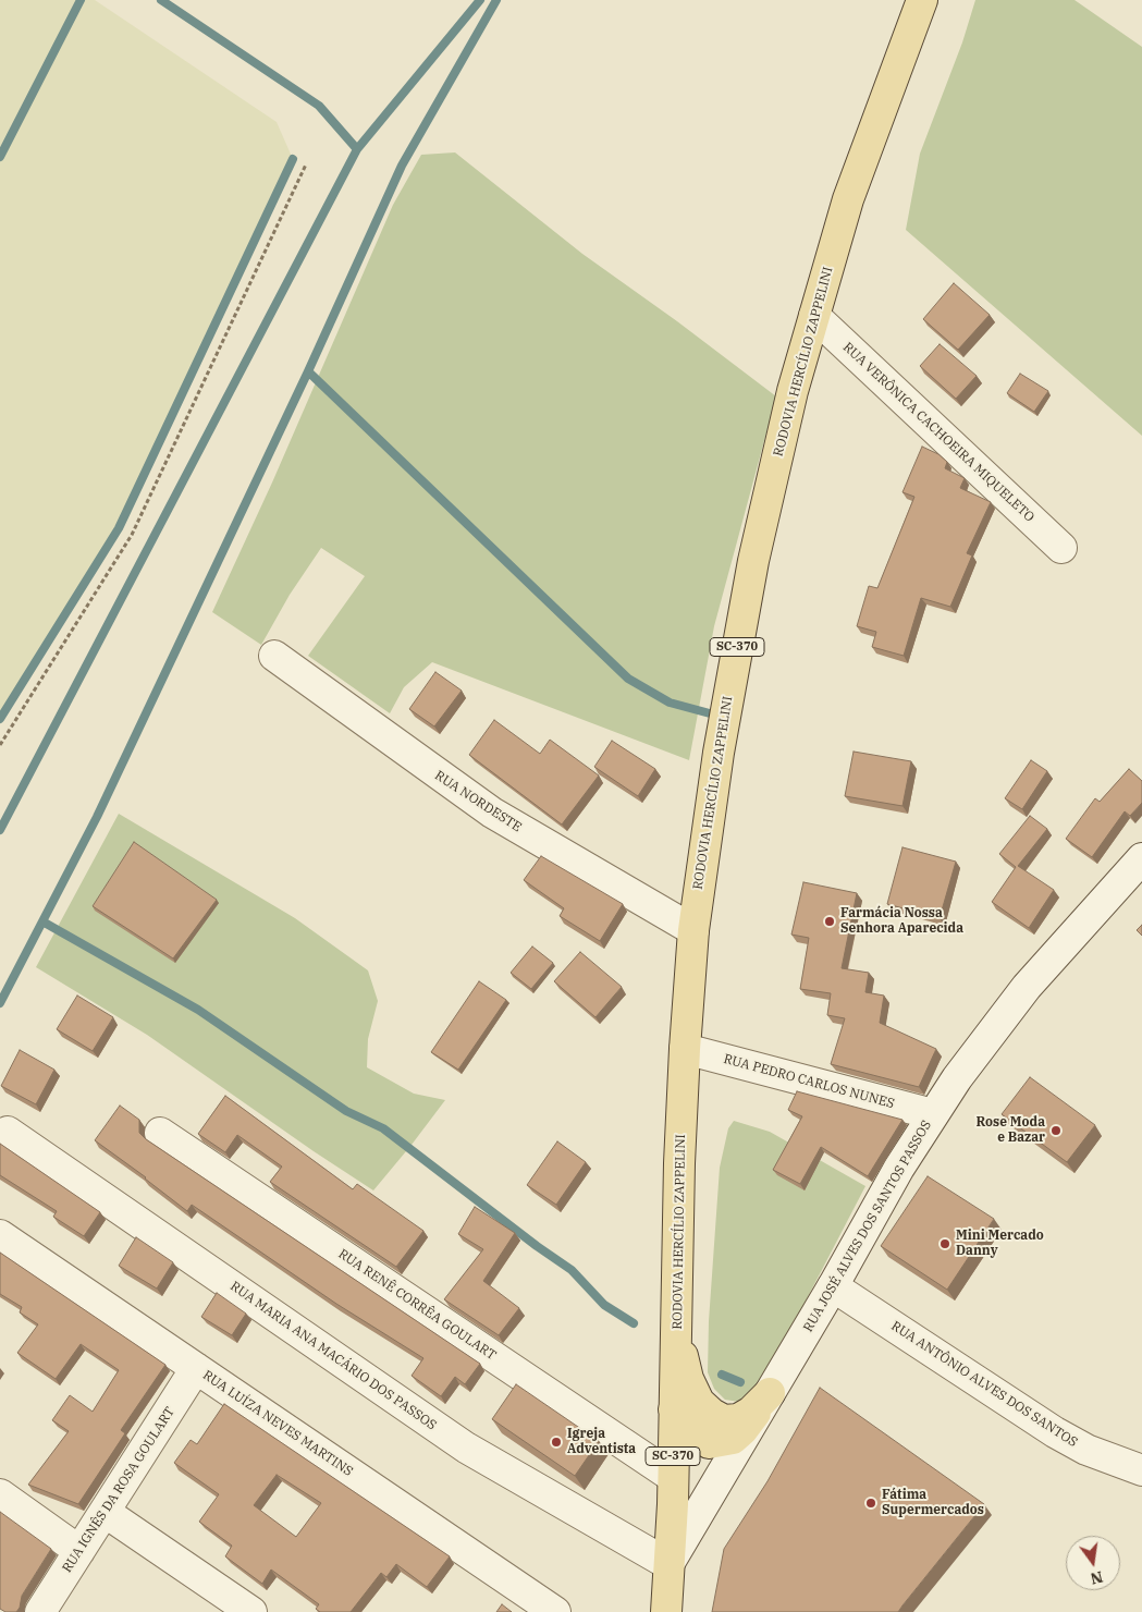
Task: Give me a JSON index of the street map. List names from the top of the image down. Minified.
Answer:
{"streets":{"main road":["RODOVIA HERCÍLIO ZAPPELINI","SC-370"],"street":["RUA VERÔNICA CACHOEIRA MIQUELETO","RUA NORDESTE","RUA PEDRO CARLOS NUNES","RUA JOSÉ ALVES DOS SANTOS PASSOS","RUA RENÊ CORRÊA GOULART","RUA MARIA ANA MACÁRIO DOS PASSOS","RUA ANTÔNIO ALVES DOS SANTOS","RUA LUÍZA NEVES MARTINS","RUA IGNÊS DA ROSA GOULART"]},"crossings":[["RODOVIA HERCÍLIO ZAPPELINI","RUA VERÔNICA CACHOEIRA MIQUELETO"],["RODOVIA HERCÍLIO ZAPPELINI","RUA NORDESTE"],["RODOVIA HERCÍLIO ZAPPELINI","RUA PEDRO CARLOS NUNES"],["RODOVIA HERCÍLIO ZAPPELINI","RUA JOSÉ ALVES DOS SANTOS PASSOS"],["RODOVIA HERCÍLIO ZAPPELINI","RUA RENÊ CORRÊA GOULART"],["RODOVIA HERCÍLIO ZAPPELINI","RUA MARIA ANA MACÁRIO DOS PASSOS"],["RUA PEDRO CARLOS NUNES","RUA JOSÉ ALVES DOS SANTOS PASSOS"],["RUA JOSÉ ALVES DOS SANTOS PASSOS","RUA RENÊ CORRÊA GOULART"],["RUA JOSÉ ALVES DOS SANTOS PASSOS","RUA MARIA ANA MACÁRIO DOS PASSOS"],["RUA JOSÉ ALVES DOS SANTOS PASSOS","RUA ANTÔNIO ALVES DOS SANTOS"],["RUA LUÍZA NEVES MARTINS","RUA IGNÊS DA ROSA GOULART"]],"places":["Farmácia Nossa Senhora Aparecida","Rose Moda e Bazar","Mini Mercado Danny","Igreja Adventista","Fátima Supermercados"],"north":"bottom"}
